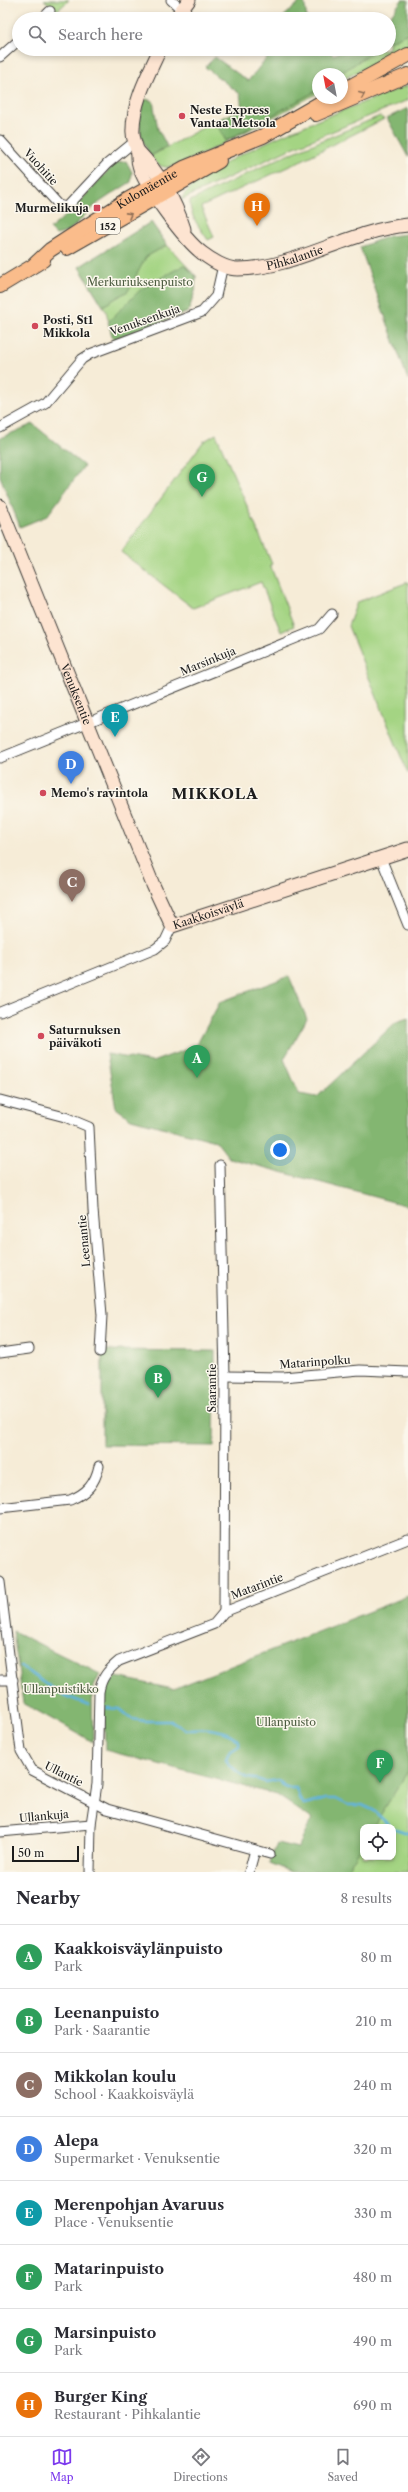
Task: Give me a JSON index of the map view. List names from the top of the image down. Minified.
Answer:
{"streets":{"main road":["Kulomäentie","152"],"street":["Vuohitie","Pihkalantie","Venuksenkuja","Marsinkuja","Venuksentie","Kaakkoisväylä","Leenantie","Matarinpolku","Saarantie","Matarintie","Ullantie","Ullankuja"]},"crossings":[["Kulomäentie","Pihkalantie"],["Pihkalantie","Venuksenkuja"],["Marsinkuja","Venuksentie"],["Venuksentie","Kaakkoisväylä"],["Matarinpolku","Saarantie"],["Saarantie","Matarintie"],["Matarintie","Ullantie"]],"districts":["MIKKOLA"],"parks":["Merkuriuksenpuisto","Ullanpuistikko","Ullanpuisto"],"places":{"other":["Neste Express Vantaa Metsola","Posti, St1 Mikkola","Memo's ravintola","Saturnuksen päiväkoti"],"transit":["Murmelikuja"]},"scale_bar":"50 m","north":"top left","page":{"search":"Search here","pins":["H","G","E","D","C","A","B","F"],"scale":"50 m","heading":["Nearby","8 results"],"list":[{"mark":"A","name":"Kaakkoisväylänpuisto","note":"Park","value":"80 m"},{"mark":"B","name":"Leenanpuisto","note":"Park · Saarantie","value":"210 m"},{"mark":"C","name":"Mikkolan koulu","note":"School · Kaakkoisväylä","value":"240 m"},{"mark":"D","name":"Alepa","note":"Supermarket · Venuksentie","value":"320 m"},{"mark":"E","name":"Merenpohjan Avaruus","note":"Place · Venuksentie","value":"330 m"},{"mark":"F","name":"Matarinpuisto","note":"Park","value":"480 m"},{"mark":"G","name":"Marsinpuisto","note":"Park","value":"490 m"},{"mark":"H","name":"Burger King","note":"Restaurant · Pihkalantie","value":"690 m"}],"nav":["Map","Directions","Saved"]}}
